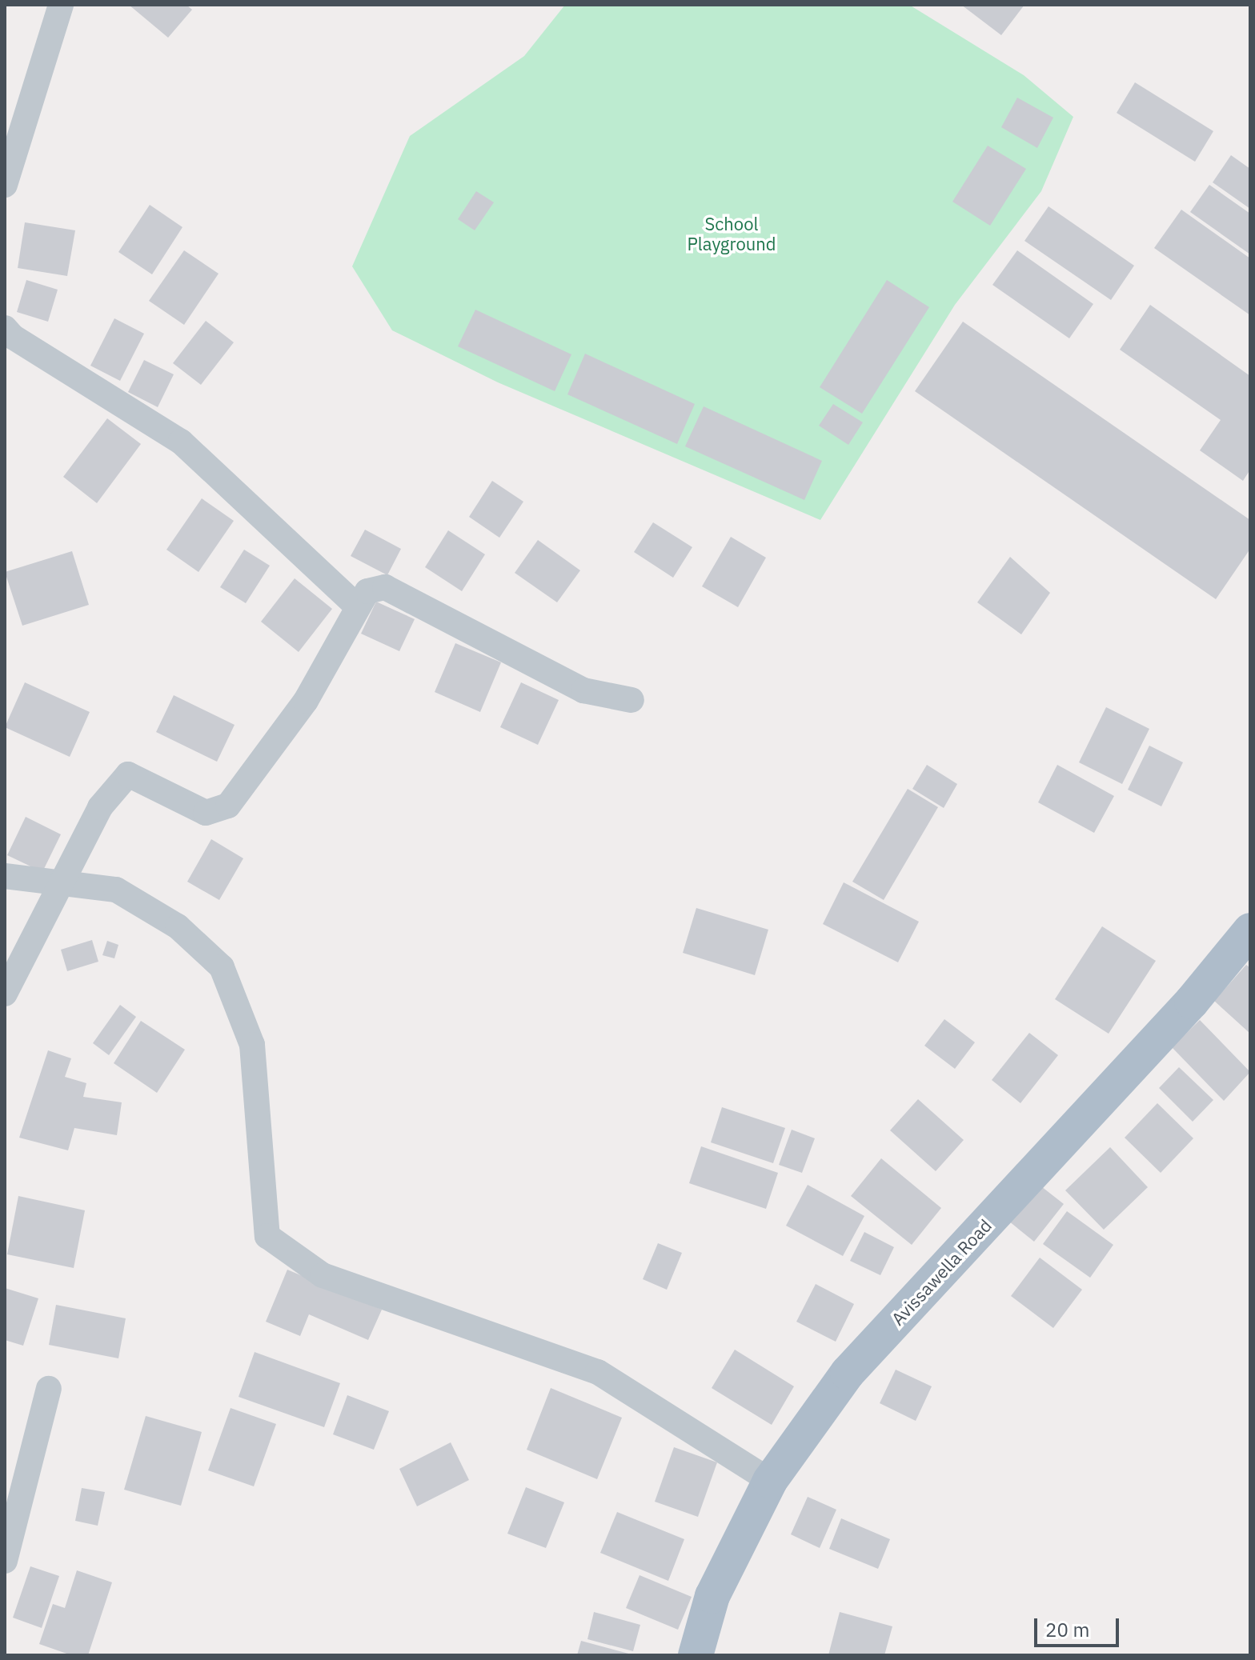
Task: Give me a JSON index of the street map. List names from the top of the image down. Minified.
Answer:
{"streets":{"main road":["Avissawella Road"]},"parks":["School Playground"],"scale_bar":"20 m"}
